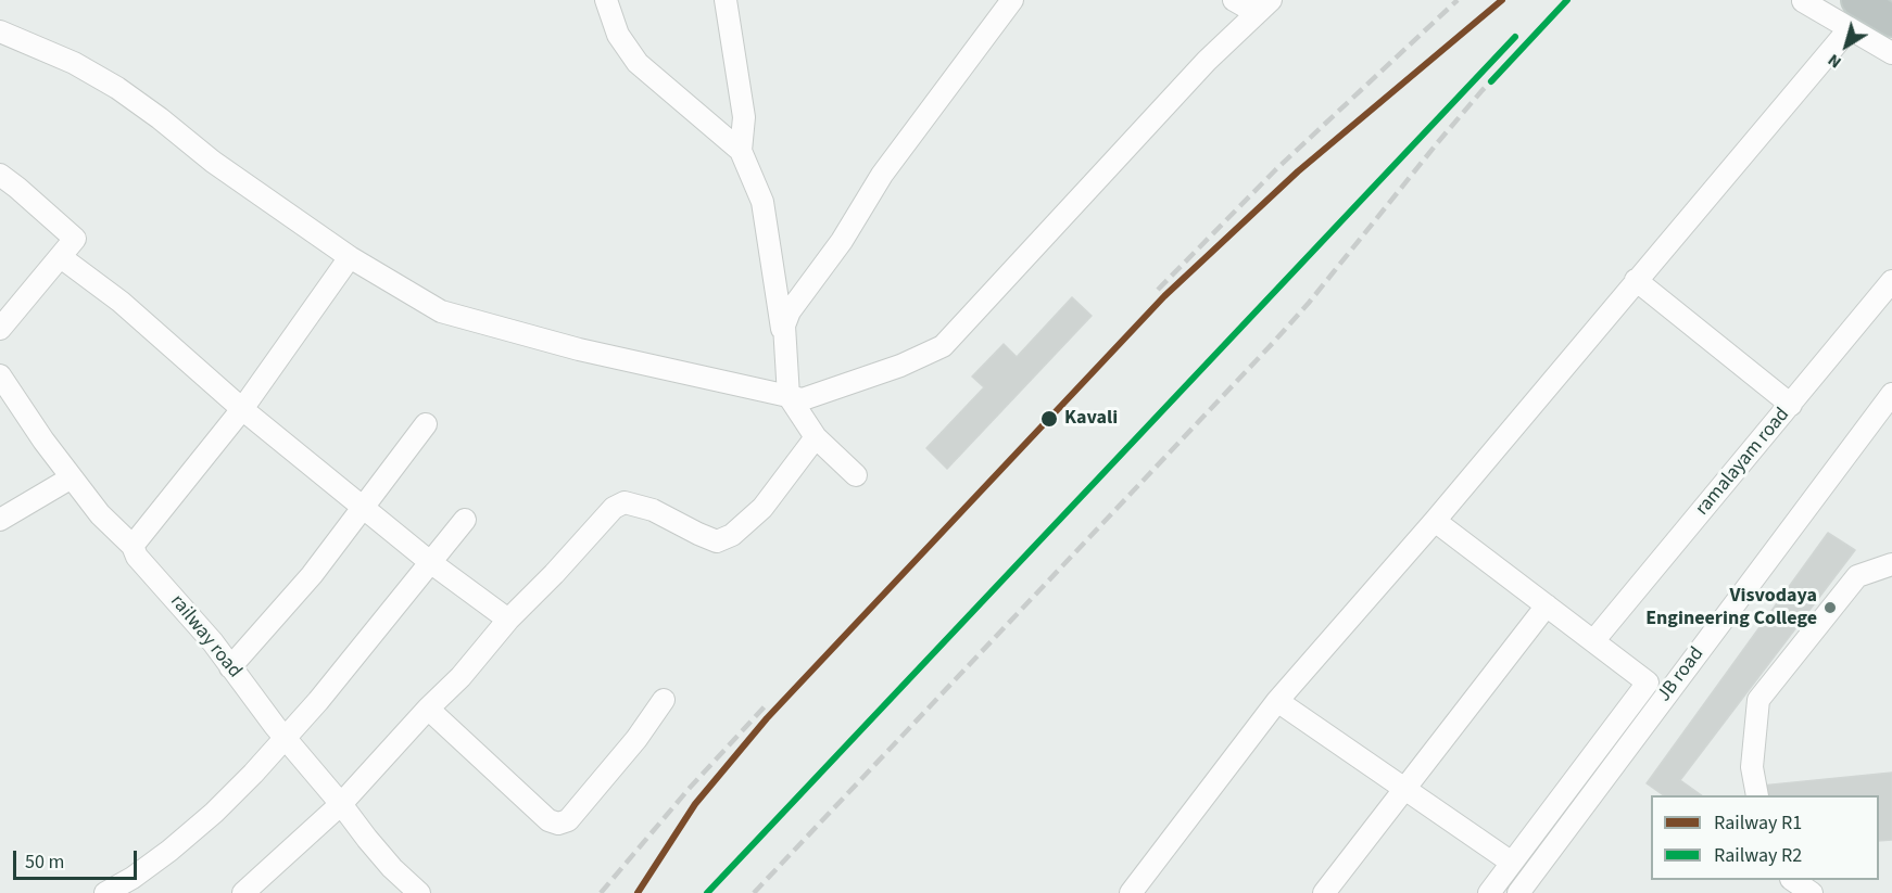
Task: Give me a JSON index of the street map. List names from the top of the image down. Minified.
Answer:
{"streets":{"street":["ramalayam road","railway road","JB road"]},"places":["Kavali","Visvodaya Engineering College"],"lines":["rail line R1","rail line R2"],"legend":["Railway R1","Railway R2"],"scale_bar":"50 m","north":"bottom left"}
